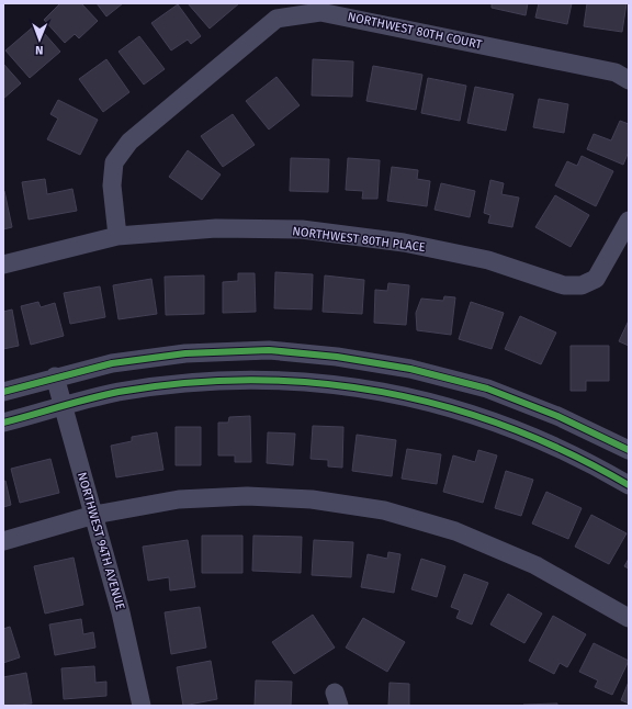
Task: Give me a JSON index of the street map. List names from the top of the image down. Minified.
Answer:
{"streets":{"street":["NORTHWEST 80TH COURT","NORTHWEST 80TH PLACE","NORTHWEST 94TH AVENUE"]},"crossings":[["NORTHWEST 80TH COURT","NORTHWEST 80TH PLACE"]],"north":"bottom"}
